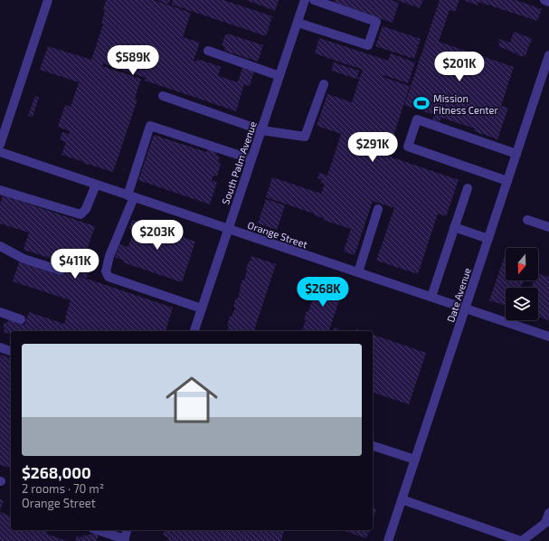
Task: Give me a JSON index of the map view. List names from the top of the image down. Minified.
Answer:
{"streets":{"street":["South Palm Avenue","Orange Street","Date Avenue"]},"crossings":[["South Palm Avenue","Orange Street"],["Orange Street","Date Avenue"]],"places":{"sports":["Mission Fitness Center"]},"north":"bottom","page":{"price":["$589K","$201K","$291K","$203K","$411K","$268K"],"list":[{"name":"$268,000","note":"2 rooms · 70 m² · Orange Street"}]}}
